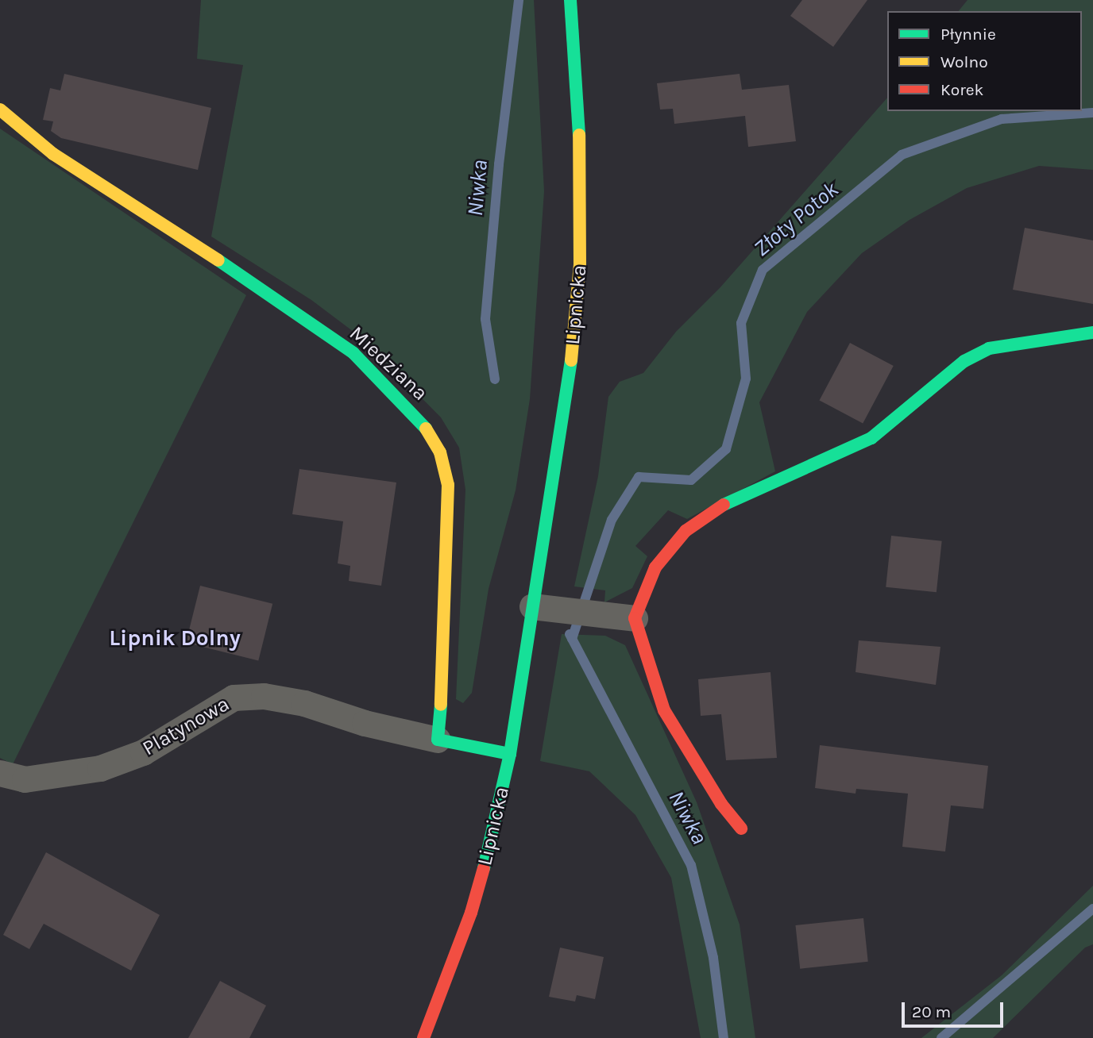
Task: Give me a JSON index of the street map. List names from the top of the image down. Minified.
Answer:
{"streets":{"street":["Lipnicka","Miedziana","Platynowa"]},"crossings":[["Miedziana","Platynowa"]],"districts":["Lipnik Dolny"],"water":["Niwka","Złoty Potok"],"legend":["Płynnie","Wolno","Korek"],"scale_bar":"20 m"}
